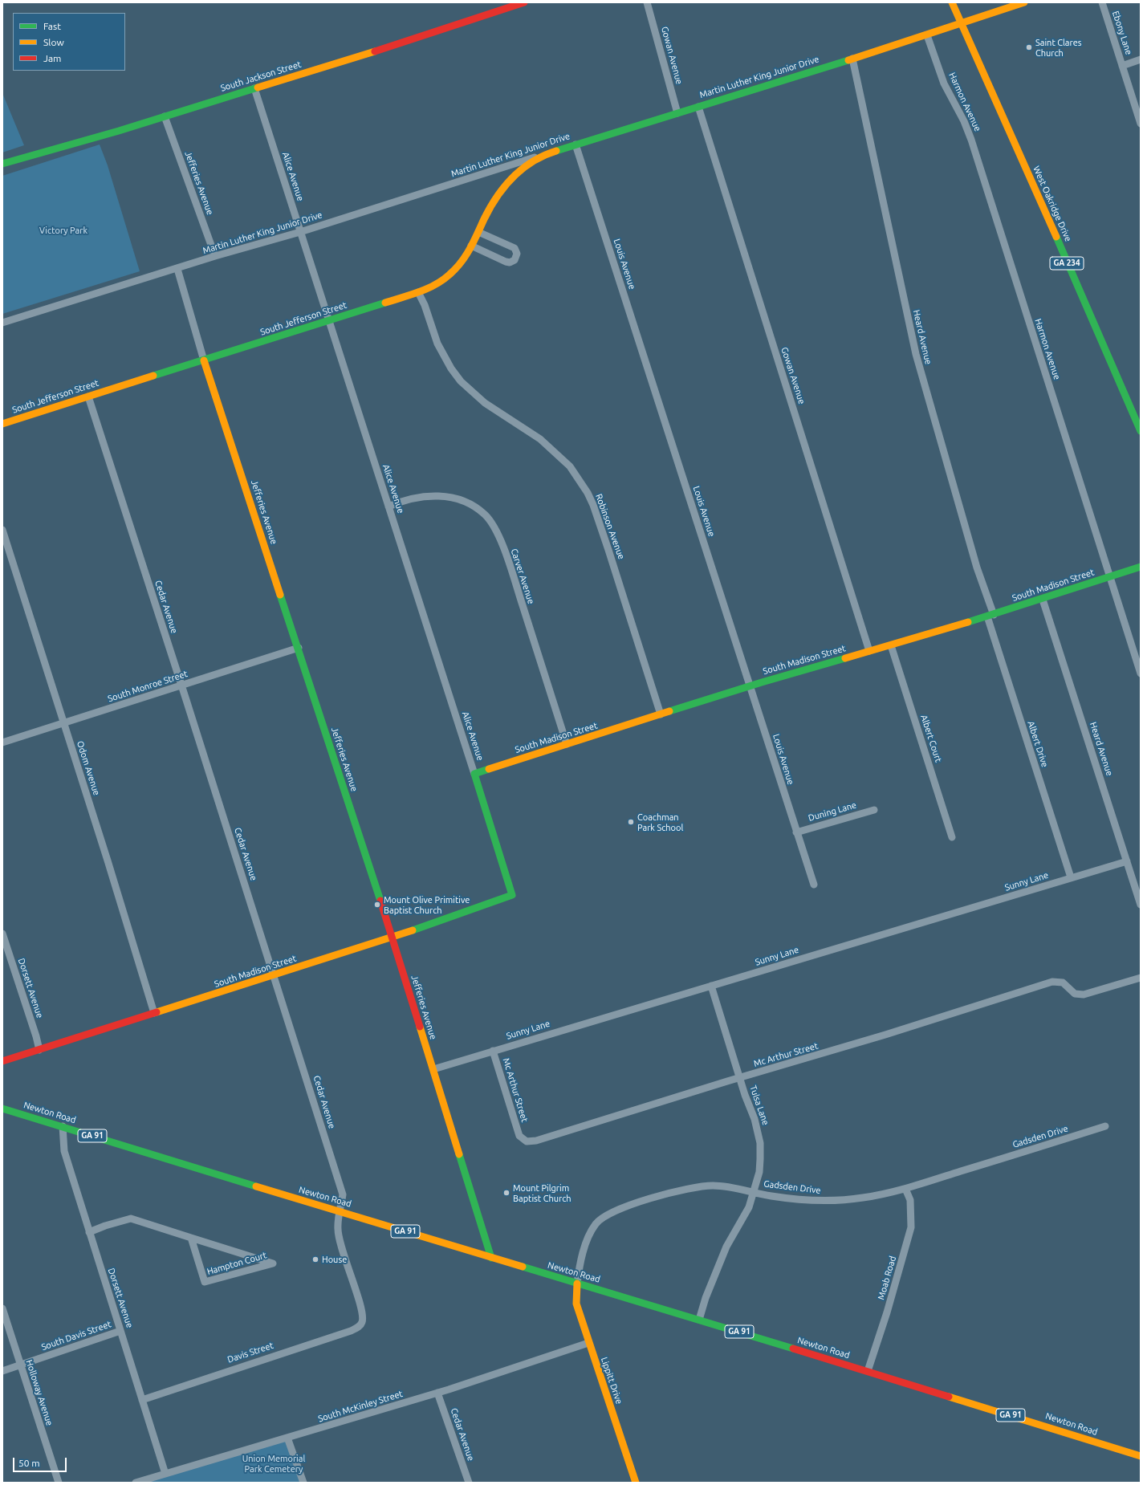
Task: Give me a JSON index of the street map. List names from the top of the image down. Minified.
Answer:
{"streets":{"street":["Ebony Lane","Gowan Avenue","South Jackson Street","Martin Luther King Junior Drive","Harmon Avenue","Alice Avenue","Jefferies Avenue","West Oakridge Drive","GA 234","Louis Avenue","South Jefferson Street","Heard Avenue","Robinson Avenue","Carver Avenue","South Madison Street","Cedar Avenue","South Monroe Street","Albert Court","Albert Drive","Odom Avenue","Duning Lane","Sunny Lane","Dorsett Avenue","Mc Arthur Street","Tulsa Lane","Newton Road","GA 91","Gadsden Drive","Hampton Court","Moab Road","South Davis Street","Davis Street","Lippitt Drive","Holloway Avenue","South McKinley Street"]},"crossings":[["Gowan Avenue","Martin Luther King Junior Drive"],["Gowan Avenue","South Madison Street"],["South Jackson Street","Alice Avenue"],["South Jackson Street","Jefferies Avenue"],["Martin Luther King Junior Drive","Harmon Avenue"],["Martin Luther King Junior Drive","Alice Avenue"],["Martin Luther King Junior Drive","Jefferies Avenue"],["Martin Luther King Junior Drive","West Oakridge Drive"],["Martin Luther King Junior Drive","Louis Avenue"],["Martin Luther King Junior Drive","South Jefferson Street"],["Martin Luther King Junior Drive","Heard Avenue"],["Harmon Avenue","South Madison Street"],["Alice Avenue","South Jefferson Street"],["Alice Avenue","Carver Avenue"],["Alice Avenue","South Madison Street"],["Jefferies Avenue","South Jefferson Street"],["Jefferies Avenue","South Madison Street"],["Jefferies Avenue","South Monroe Street"],["Jefferies Avenue","Sunny Lane"],["Jefferies Avenue","Newton Road"],["Louis Avenue","South Madison Street"],["Louis Avenue","Duning Lane"],["South Jefferson Street","Robinson Avenue"],["South Jefferson Street","Cedar Avenue"],["Heard Avenue","South Madison Street"],["Heard Avenue","Albert Drive"],["Heard Avenue","Sunny Lane"],["Robinson Avenue","South Madison Street"],["Carver Avenue","South Madison Street"],["South Madison Street","Cedar Avenue"],["South Madison Street","Albert Court"],["South Madison Street","Albert Drive"],["South Madison Street","Odom Avenue"],["South Madison Street","Dorsett Avenue"],["Cedar Avenue","South Monroe Street"],["Cedar Avenue","Newton Road"],["Cedar Avenue","Davis Street"],["Cedar Avenue","South McKinley Street"],["South Monroe Street","Odom Avenue"],["Albert Drive","Sunny Lane"],["Sunny Lane","Mc Arthur Street"],["Sunny Lane","Tulsa Lane"],["Dorsett Avenue","Newton Road"],["Dorsett Avenue","Hampton Court"],["Dorsett Avenue","South Davis Street"],["Dorsett Avenue","Davis Street"],["Dorsett Avenue","South McKinley Street"],["Mc Arthur Street","Tulsa Lane"],["Tulsa Lane","Newton Road"],["Tulsa Lane","Gadsden Drive"],["Newton Road","Gadsden Drive"],["Newton Road","Moab Road"],["Newton Road","Lippitt Drive"],["Gadsden Drive","Moab Road"],["Gadsden Drive","Lippitt Drive"],["South Davis Street","Holloway Avenue"],["Lippitt Drive","South McKinley Street"]],"parks":["Victory Park","Union Memorial Park Cemetery"],"places":["Saint Clares Church","Coachman Park School","Mount Olive Primitive Baptist Church","Mount Pilgrim Baptist Church","House"],"legend":["Fast","Slow","Jam"],"scale_bar":"50 m"}
